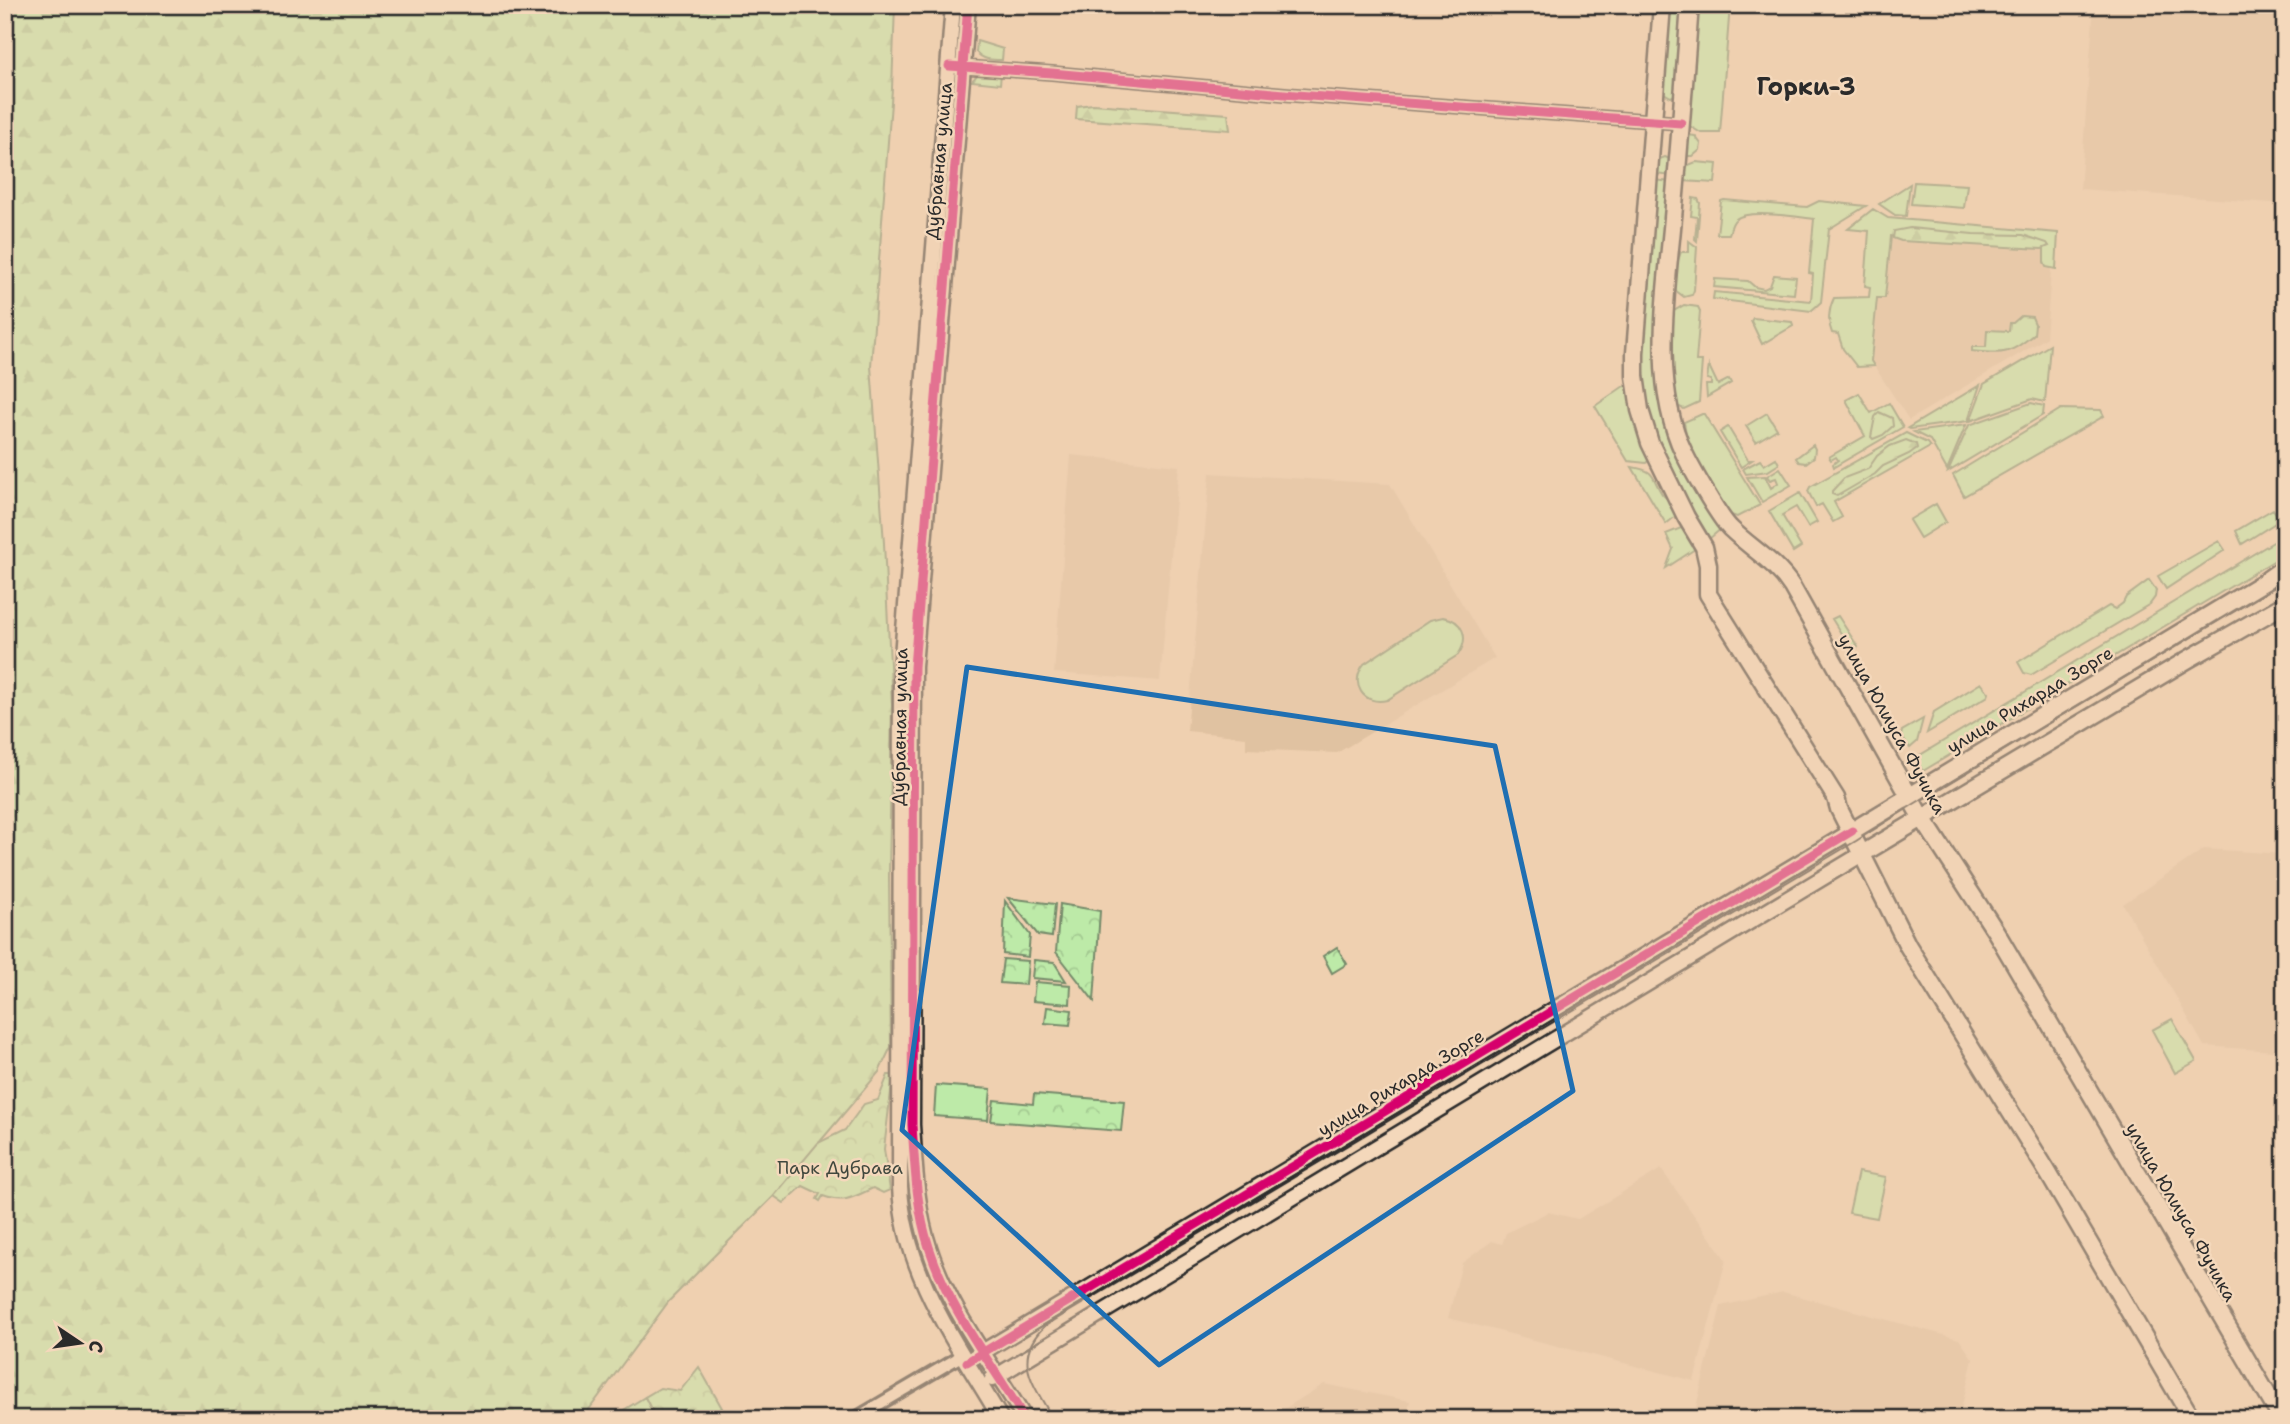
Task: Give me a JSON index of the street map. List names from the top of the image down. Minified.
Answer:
{"streets":{"main road":["улица Рихарда Зорге","улица Юлиуса Фучика"],"street":["Дубравная улица"]},"crossings":[["Дубравная улица","улица Рихарда Зорге"],["улица Рихарда Зорге","улица Юлиуса Фучика"]],"districts":["Горки-3"],"parks":["Парк Дубрава"],"north":"right"}
